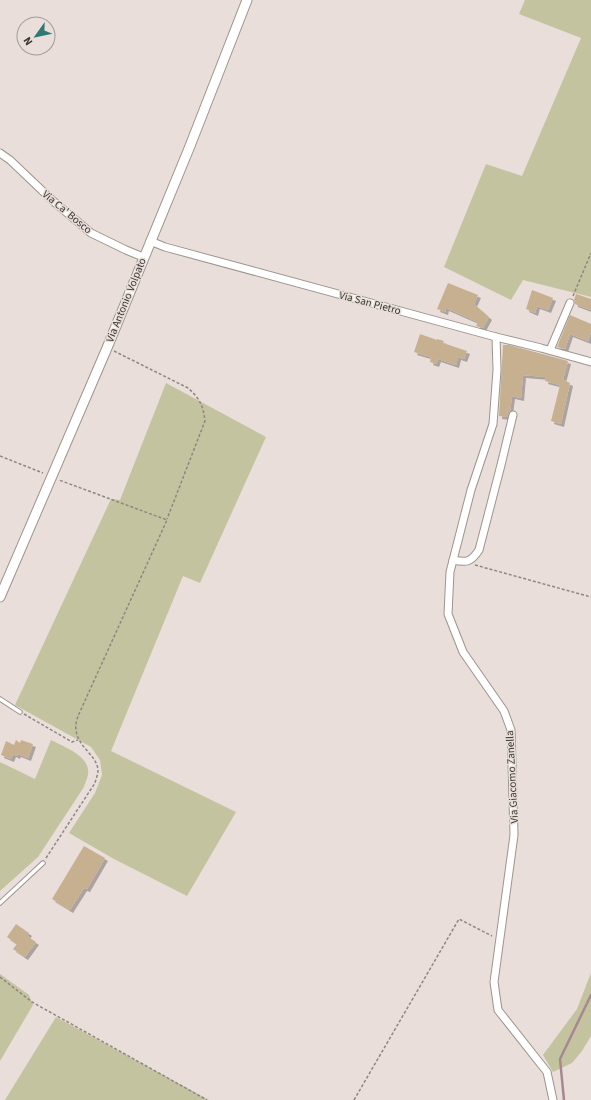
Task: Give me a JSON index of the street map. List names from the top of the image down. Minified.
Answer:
{"streets":{"street":["Via Ca' Bosco","Via Antonio Volpato","Via San Pietro","Via Giacomo Zanella"]},"crossings":[["Via Ca' Bosco","Via Antonio Volpato"],["Via Antonio Volpato","Via San Pietro"],["Via San Pietro","Via Giacomo Zanella"]],"north":"bottom left"}
